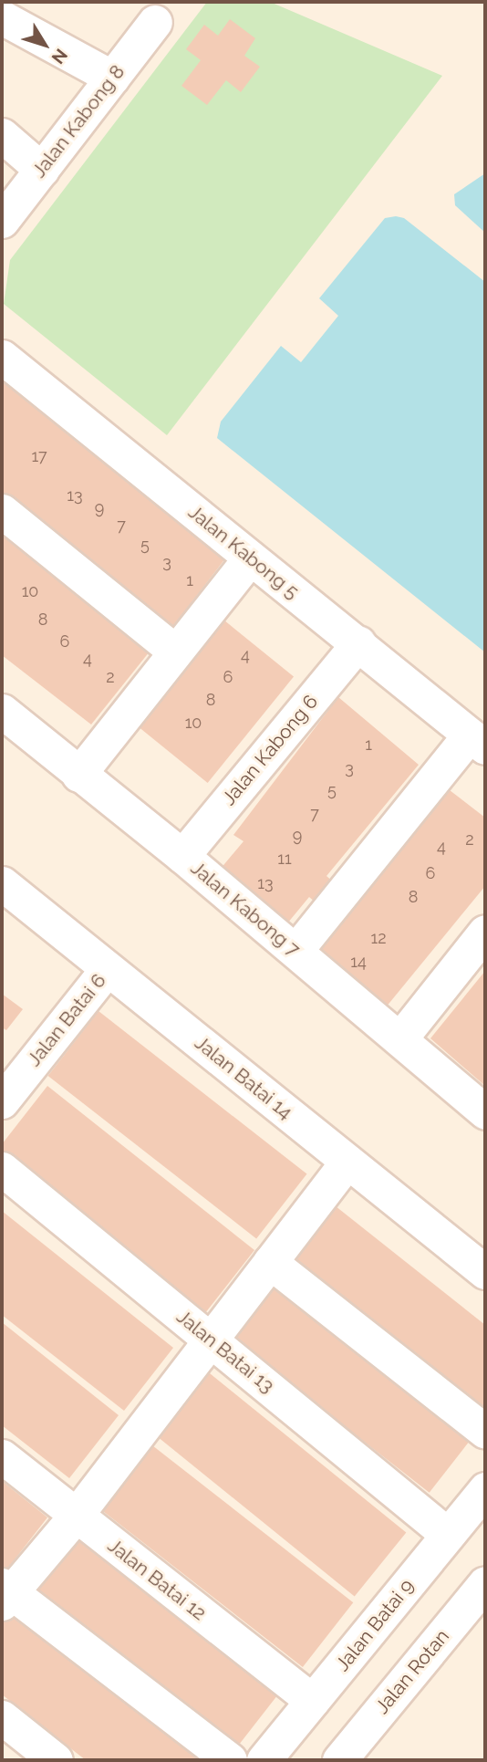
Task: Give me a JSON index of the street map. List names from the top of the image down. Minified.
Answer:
{"streets":{"street":["Jalan Kabong 8","Jalan Kabong 5","Jalan Kabong 6","Jalan Kabong 7","Jalan Batai 6","Jalan Batai 14","Jalan Batai 13","Jalan Batai 12","Jalan Batai 9","Jalan Rotan"]},"crossings":[["Jalan Kabong 5","Jalan Kabong 6"],["Jalan Kabong 6","Jalan Kabong 7"],["Jalan Batai 6","Jalan Batai 14"],["Jalan Batai 13","Jalan Batai 9"],["Jalan Batai 12","Jalan Batai 9"]],"house_numbers":["17","13","9","7","5","3","1","10","8","6","4","4","2","6","8","10","1","3","5","7","9","2","4","11","6","13","8","12","14"],"north":"bottom right"}
